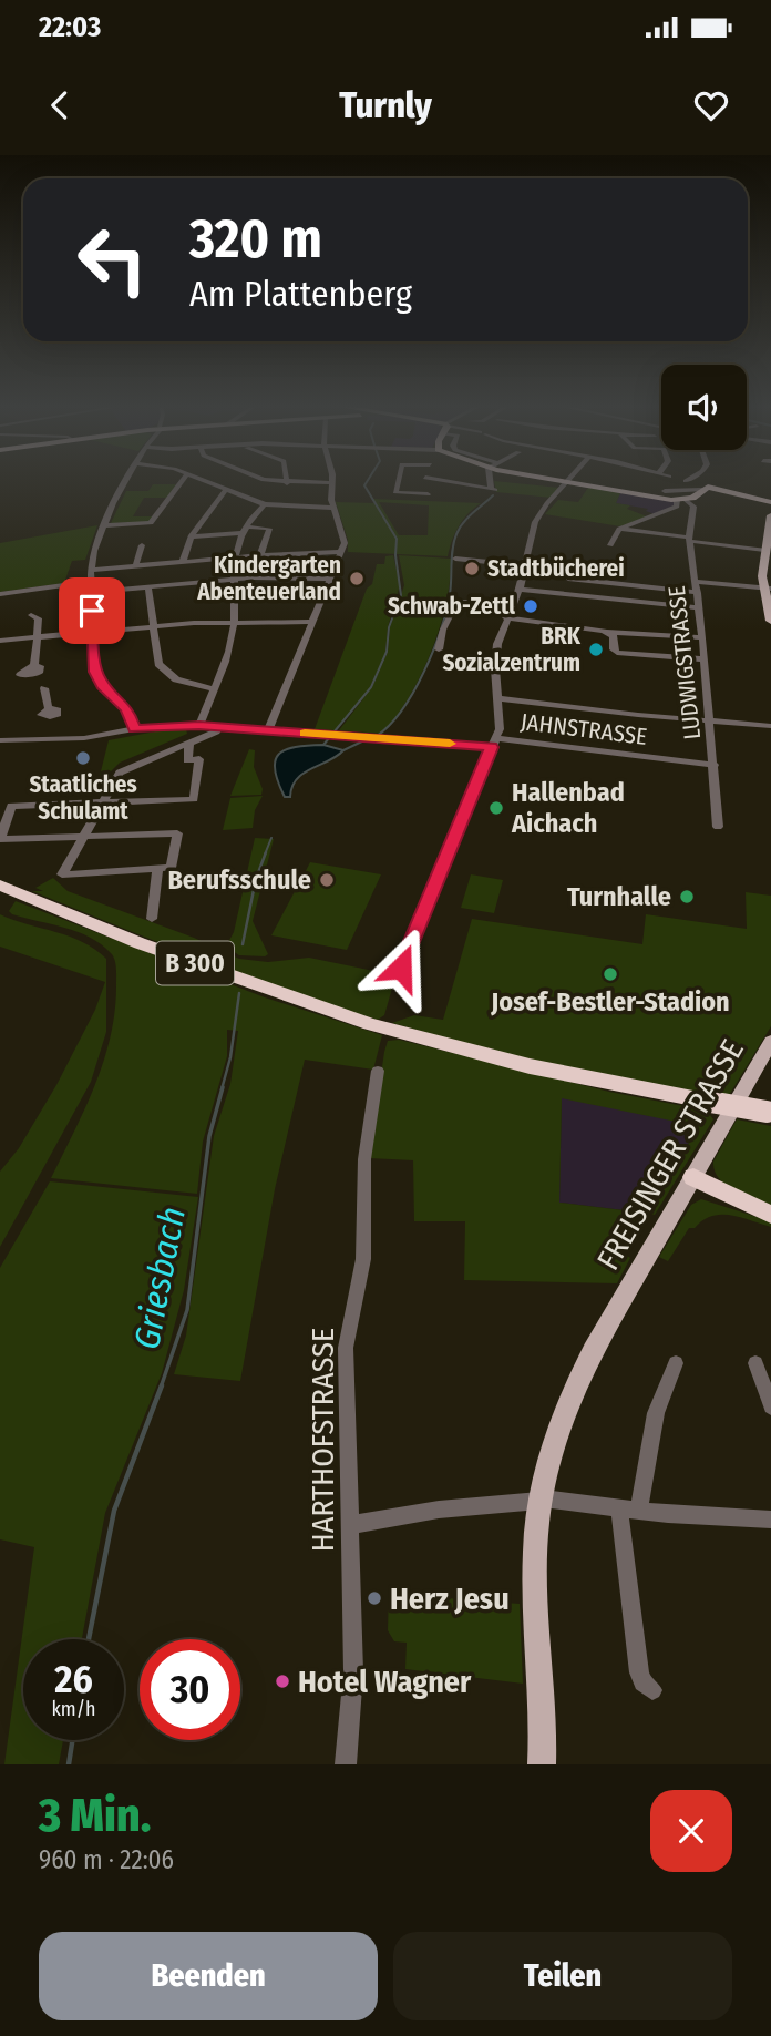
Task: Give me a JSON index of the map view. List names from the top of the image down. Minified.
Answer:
{"streets":{"highway":["B 300"],"main road":["FREISINGER STRASSE"],"street":["LUDWIGSTRASSE","JAHNSTRASSE","HARTHOFSTRASSE"]},"crossings":[["LUDWIGSTRASSE","JAHNSTRASSE"]],"water":["Griesbach"],"places":["Stadtbücherei","Kindergarten Abenteuerland","Schwab-Zettl","BRK Sozialzentrum","Staatliches Schulamt","Hallenbad Aichach","Berufsschule","Turnhalle","Josef-Bestler-Stadion","Herz Jesu","Hotel Wagner"],"page":{"status":"22:03","header":"Turnly","turn":["320 m","Am Plattenberg"],"speed":"26 km/h","limit":"30","heading":["3 Min.","960 m · 22:06"],"buttons":["Beenden","Teilen"]}}
